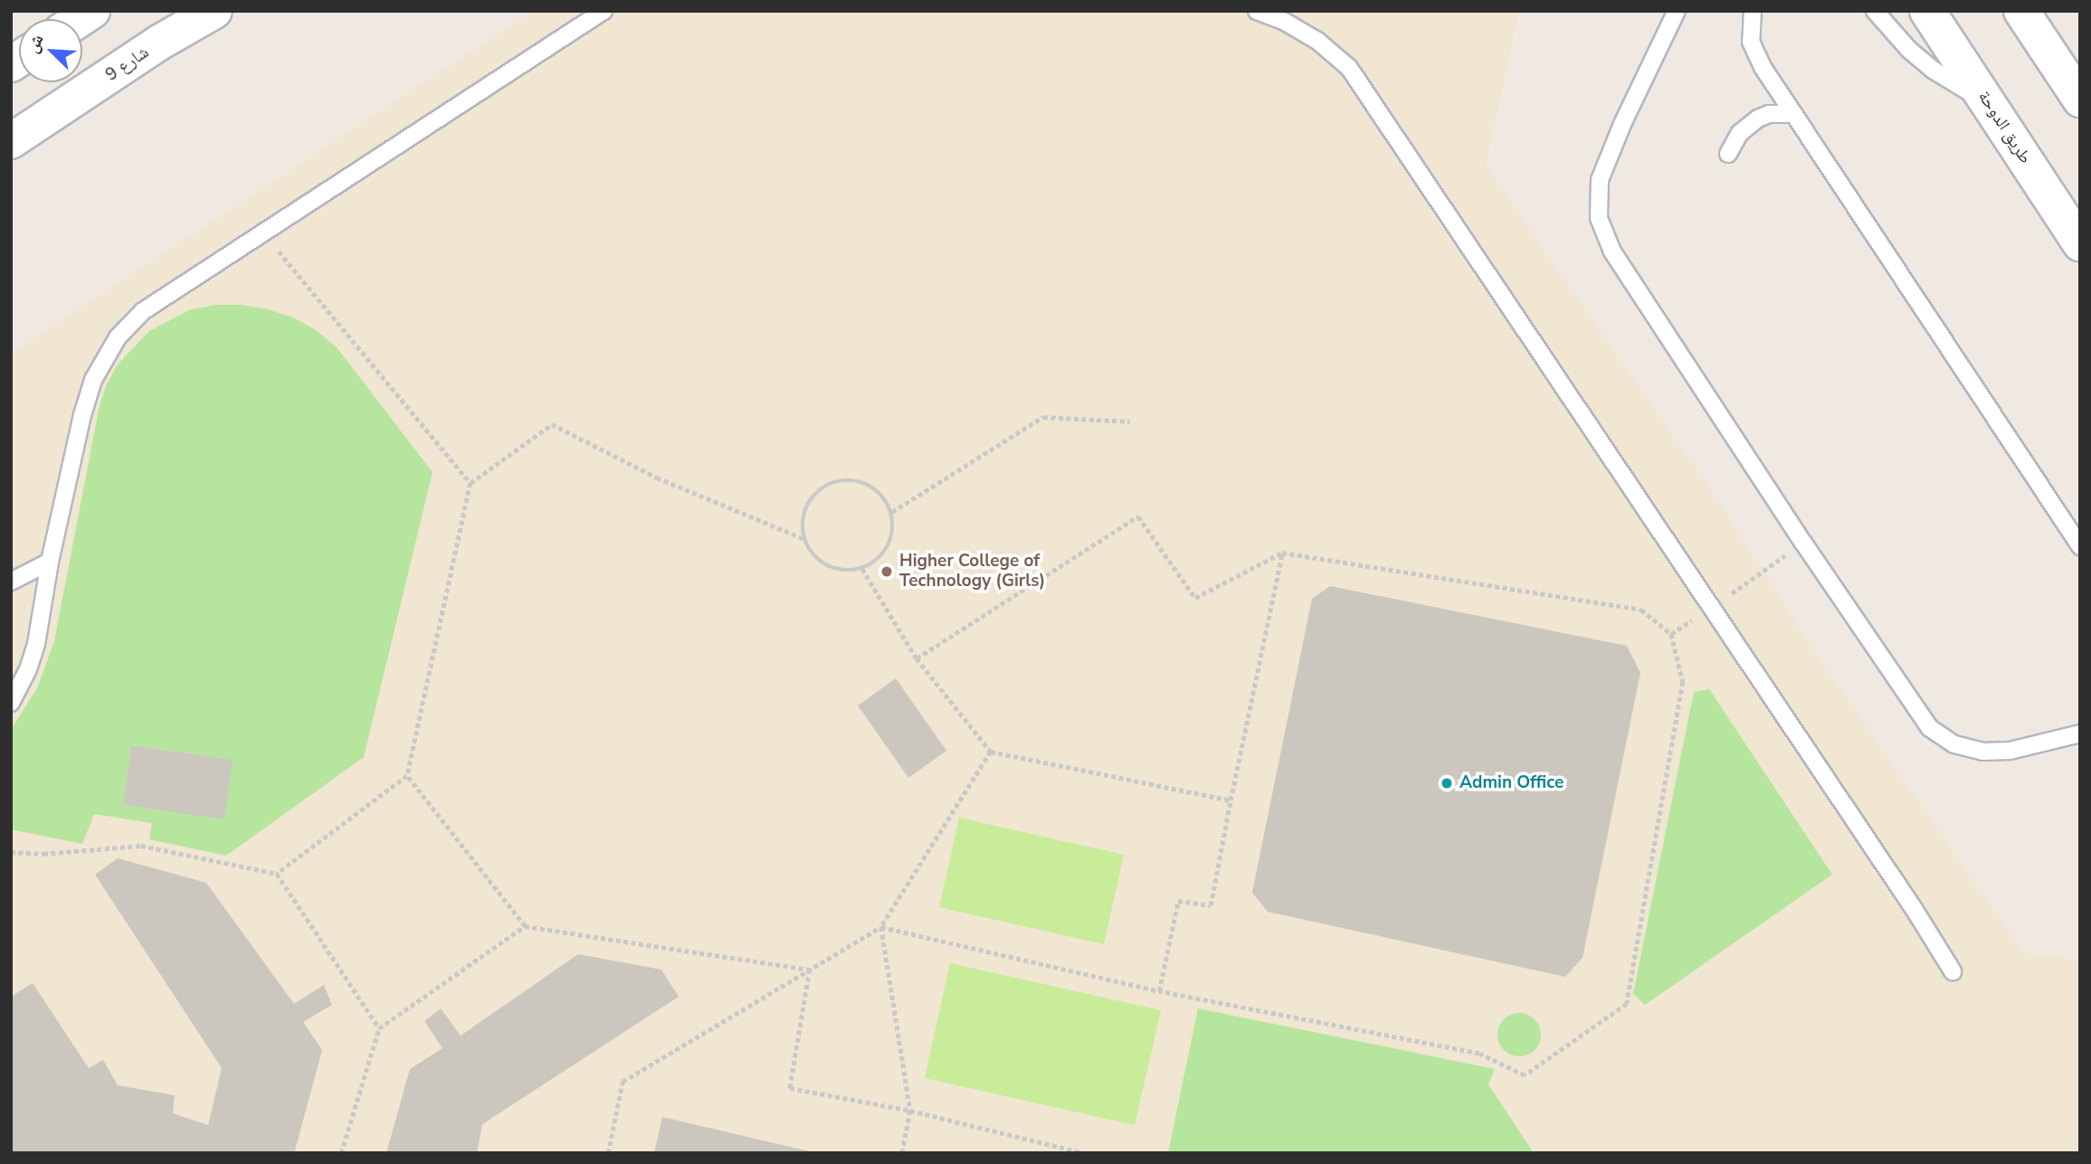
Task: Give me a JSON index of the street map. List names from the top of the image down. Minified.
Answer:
{"streets":{"main road":["شارع 9","طريق الدوحة"]},"places":["Higher College of Technology (Girls)","Admin Office"],"north":"top left"}
